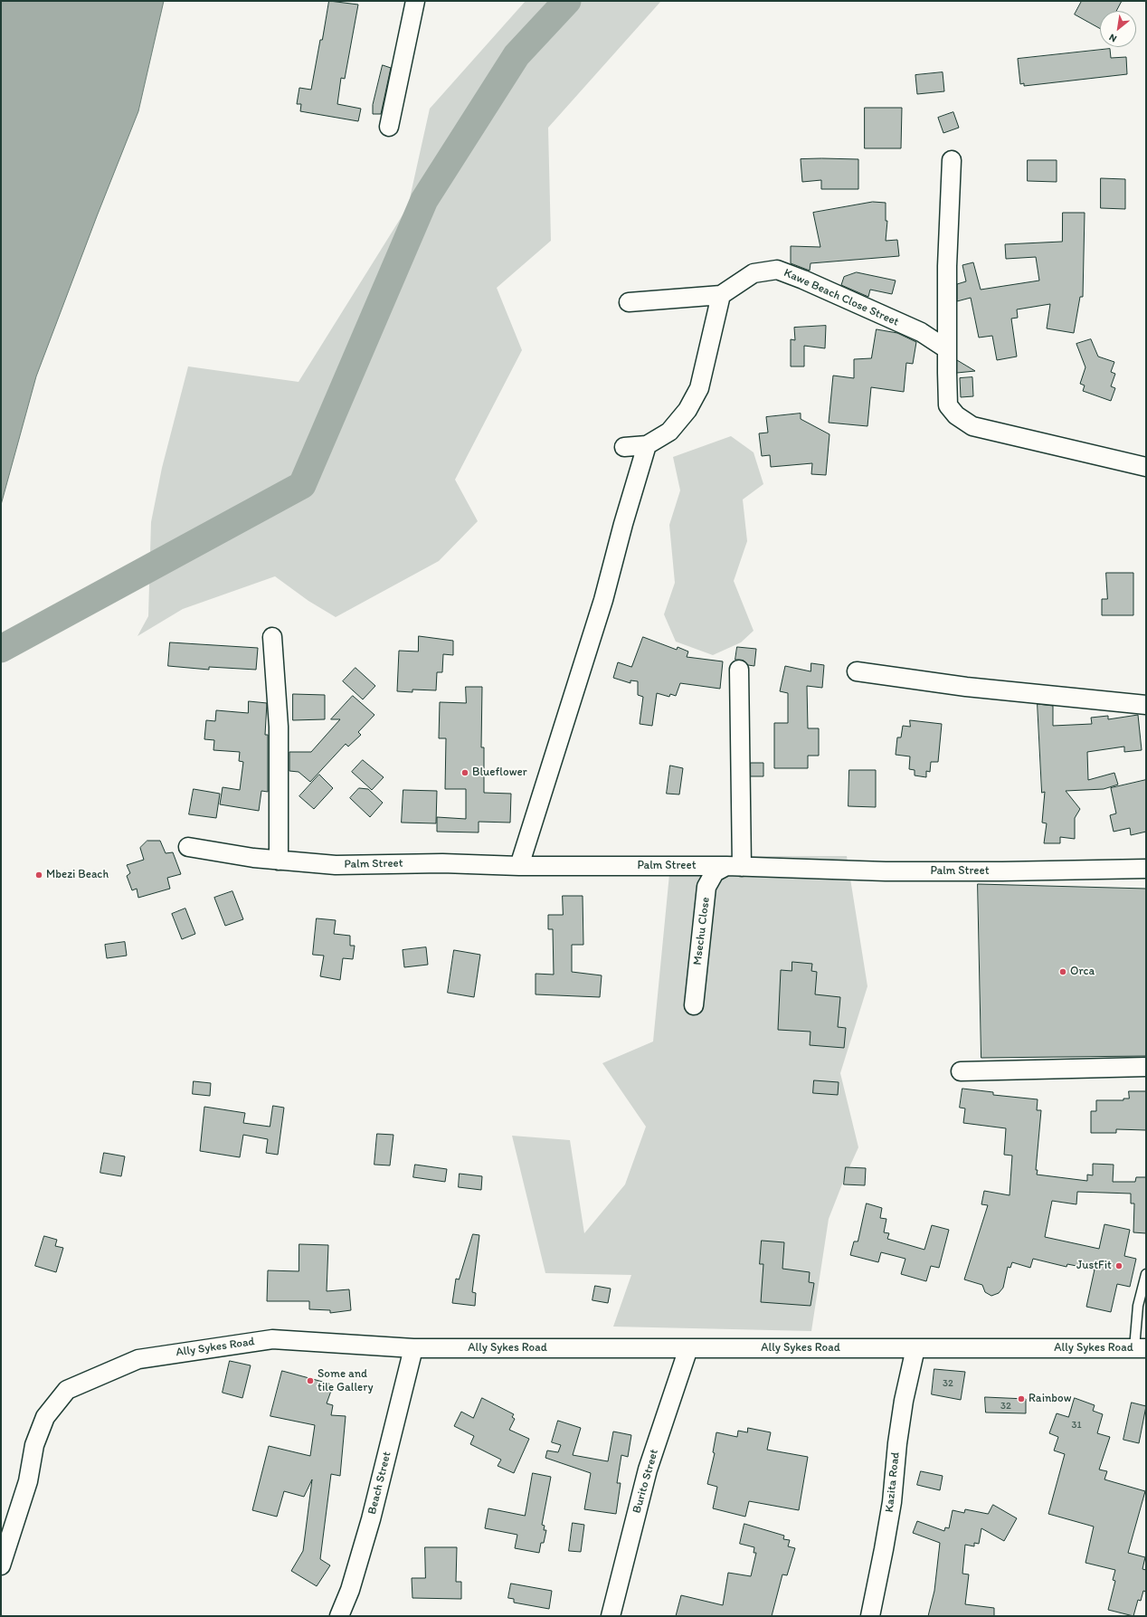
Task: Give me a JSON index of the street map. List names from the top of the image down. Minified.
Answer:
{"streets":{"street":["Kawe Beach Close Street","Palm Street","Msechu Close","Ally Sykes Road","Burito Street","Kazita Road","Beach Street"]},"crossings":[["Palm Street","Msechu Close"],["Ally Sykes Road","Burito Street"],["Ally Sykes Road","Kazita Road"],["Ally Sykes Road","Beach Street"]],"places":["Blueflower","Mbezi Beach","Orca","JustFit","Some and tile Gallery","Rainbow"],"house_numbers":["32","32","31"],"north":"bottom left"}
